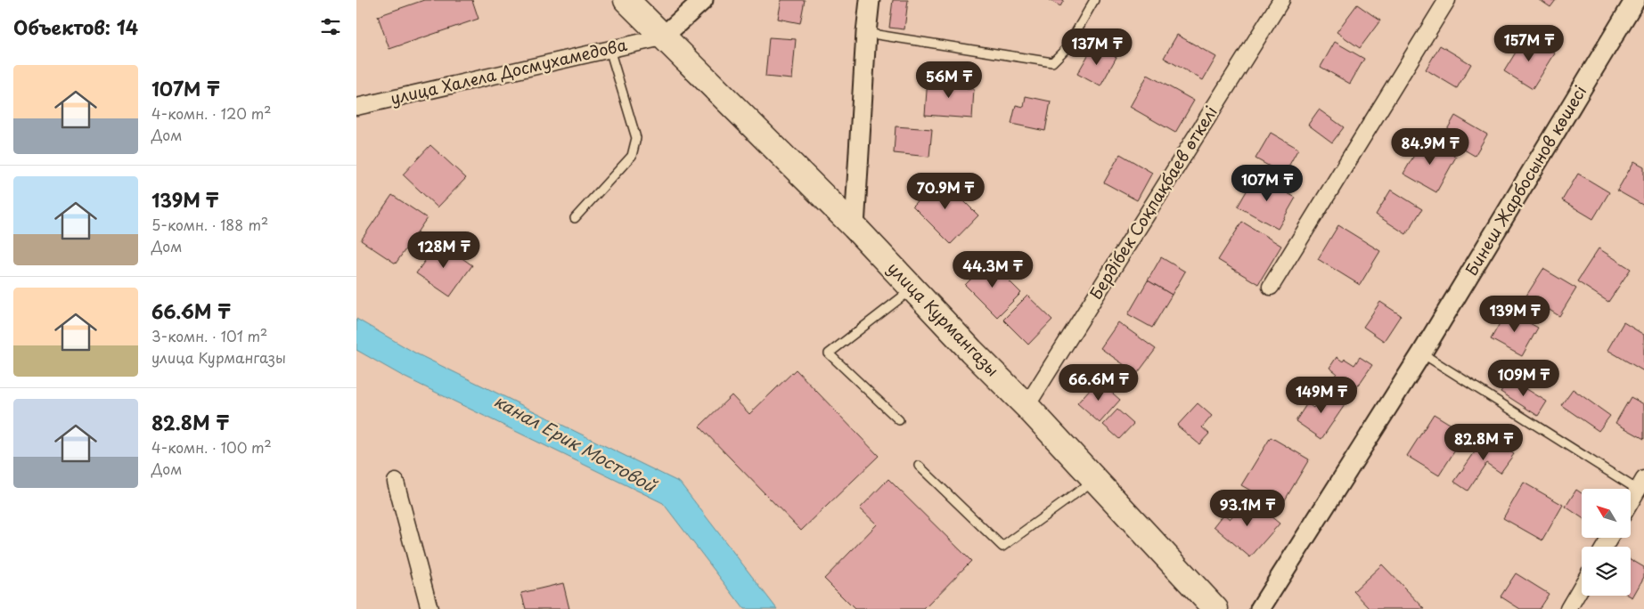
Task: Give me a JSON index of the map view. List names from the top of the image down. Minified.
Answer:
{"streets":{"main road":["улица Курмангазы"],"street":["улица Халела Досмухамедова","Бинеш Жарбосынов көшесі","Бердібек Соқпақбаев өткелі"]},"crossings":[["улица Халела Досмухамедова","улица Курмангазы"],["Бердібек Соқпақбаев өткелі","улица Курмангазы"]],"water":["канал Ерик Мостовой"],"north":"top left","page":{"heading":"Объектов: 14","price":["157M ₸","137M ₸","56M ₸","84.9M ₸","107M ₸","70.9M ₸","128M ₸","44.3M ₸","139M ₸","109M ₸","66.6M ₸","149M ₸","82.8M ₸","93.1M ₸"],"list":[{"name":"107M ₸","note":"4-комн. · 120 m² · Дом"},{"name":"139M ₸","note":"5-комн. · 188 m² · Дом"},{"name":"66.6M ₸","note":"3-комн. · 101 m² · улица Курмангазы"},{"name":"82.8M ₸","note":"4-комн. · 100 m² · Дом"}]}}
